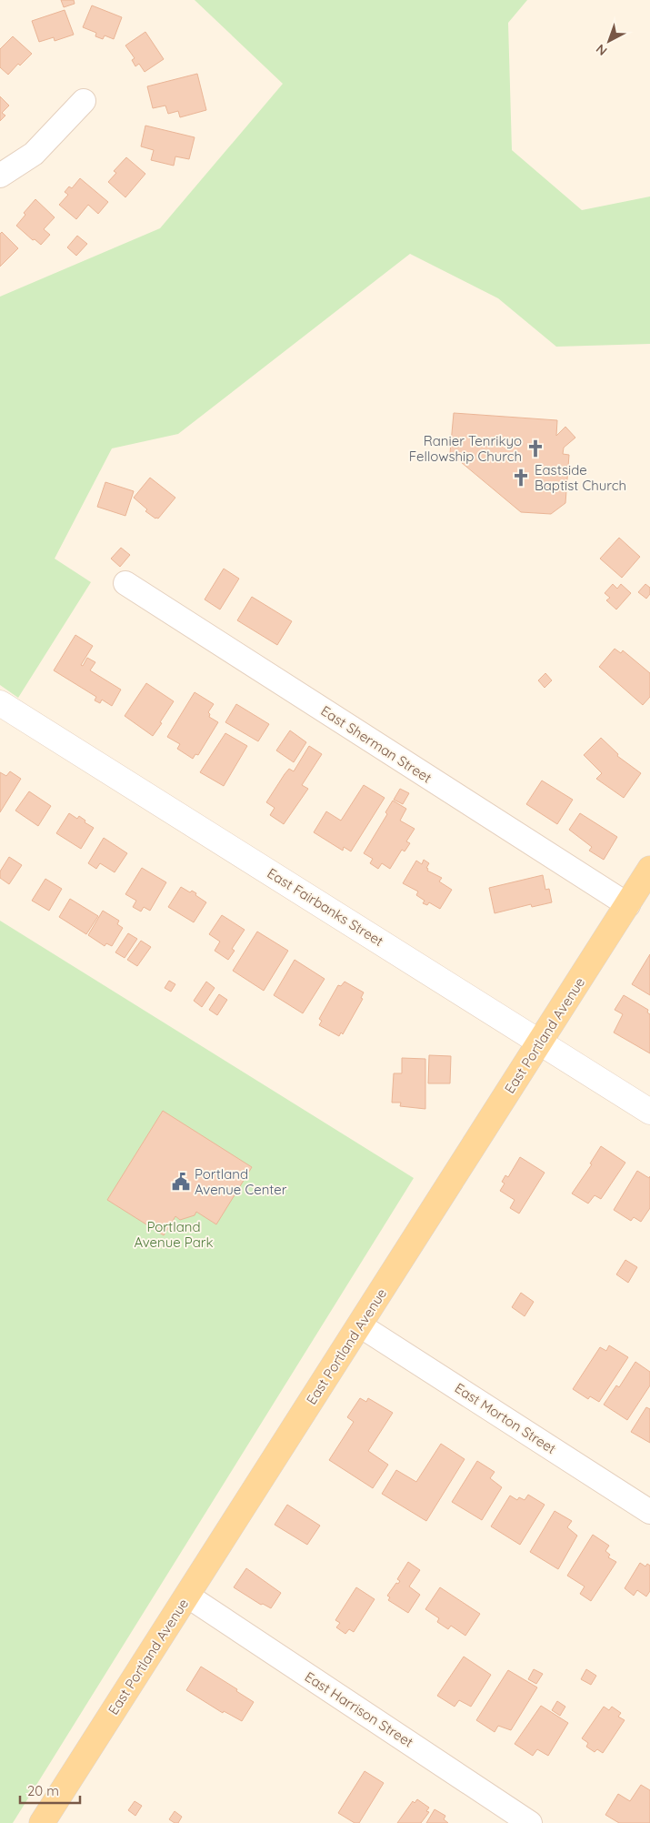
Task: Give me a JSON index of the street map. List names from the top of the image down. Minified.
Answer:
{"streets":{"main road":["East Portland Avenue"],"street":["East Sherman Street","East Fairbanks Street","East Morton Street","East Harrison Street"]},"crossings":[["East Sherman Street","East Portland Avenue"],["East Fairbanks Street","East Portland Avenue"],["East Portland Avenue","East Morton Street"],["East Portland Avenue","East Harrison Street"]],"parks":["Portland Avenue Park"],"places":{"church":["Ranier Tenrikyo Fellowship Church","Eastside Baptist Church"],"public building":["Portland Avenue Center"]},"scale_bar":"20 m","north":"bottom left"}
